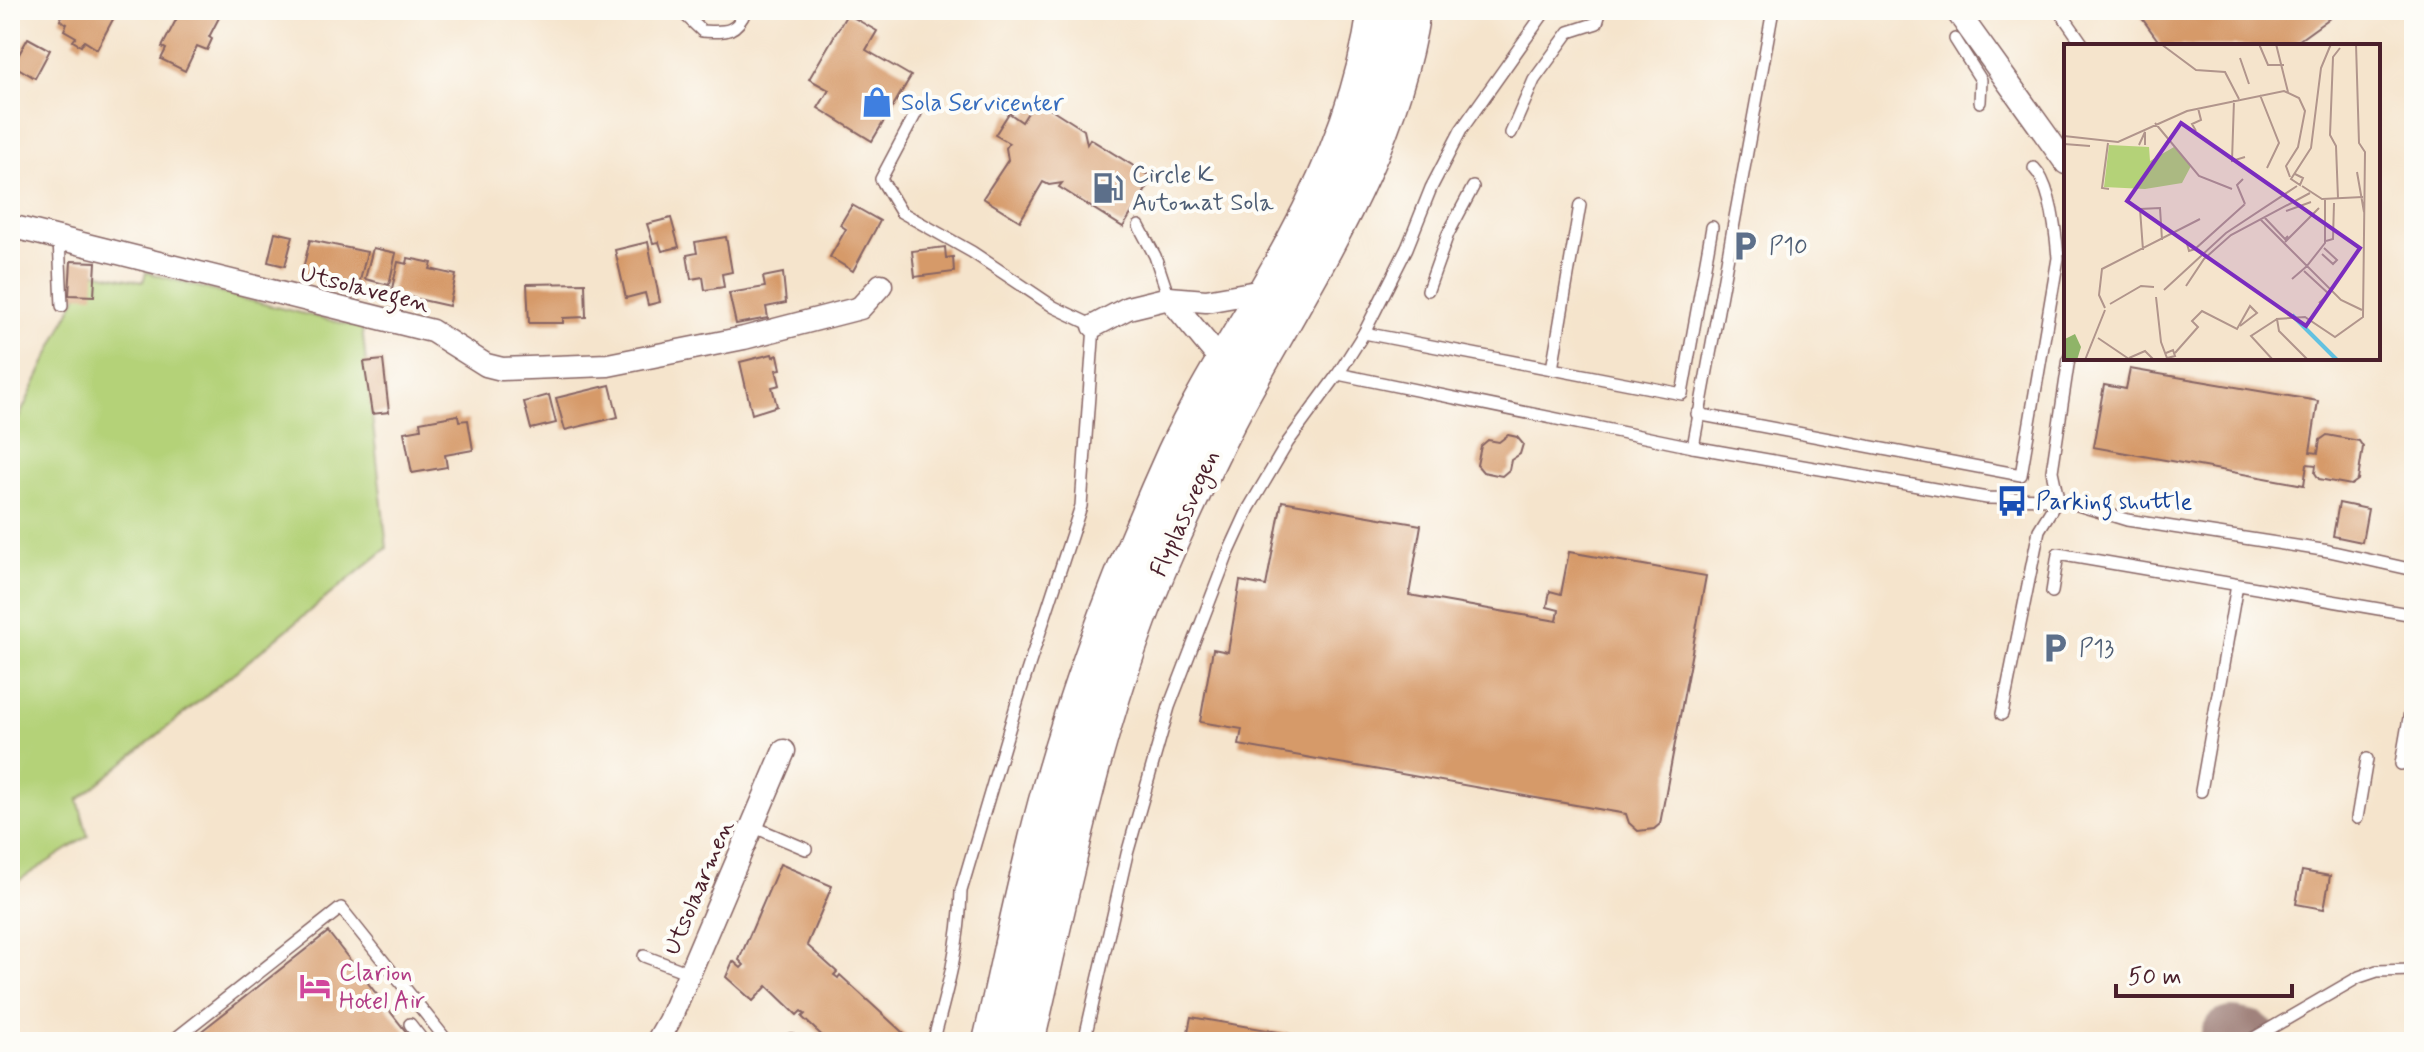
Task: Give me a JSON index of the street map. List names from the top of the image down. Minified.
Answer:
{"streets":{"highway":["Flyplassvegen"],"street":["Utsolavegen","Utsolaarmen"]},"places":{"shop":["Sola Servicenter"],"fuel station":["Circle K Automat Sola"],"parking":["P10","P13"],"bus stop":["Parking shuttle"],"hotel":["Clarion Hotel Air"]},"scale_bar":"50 m"}
